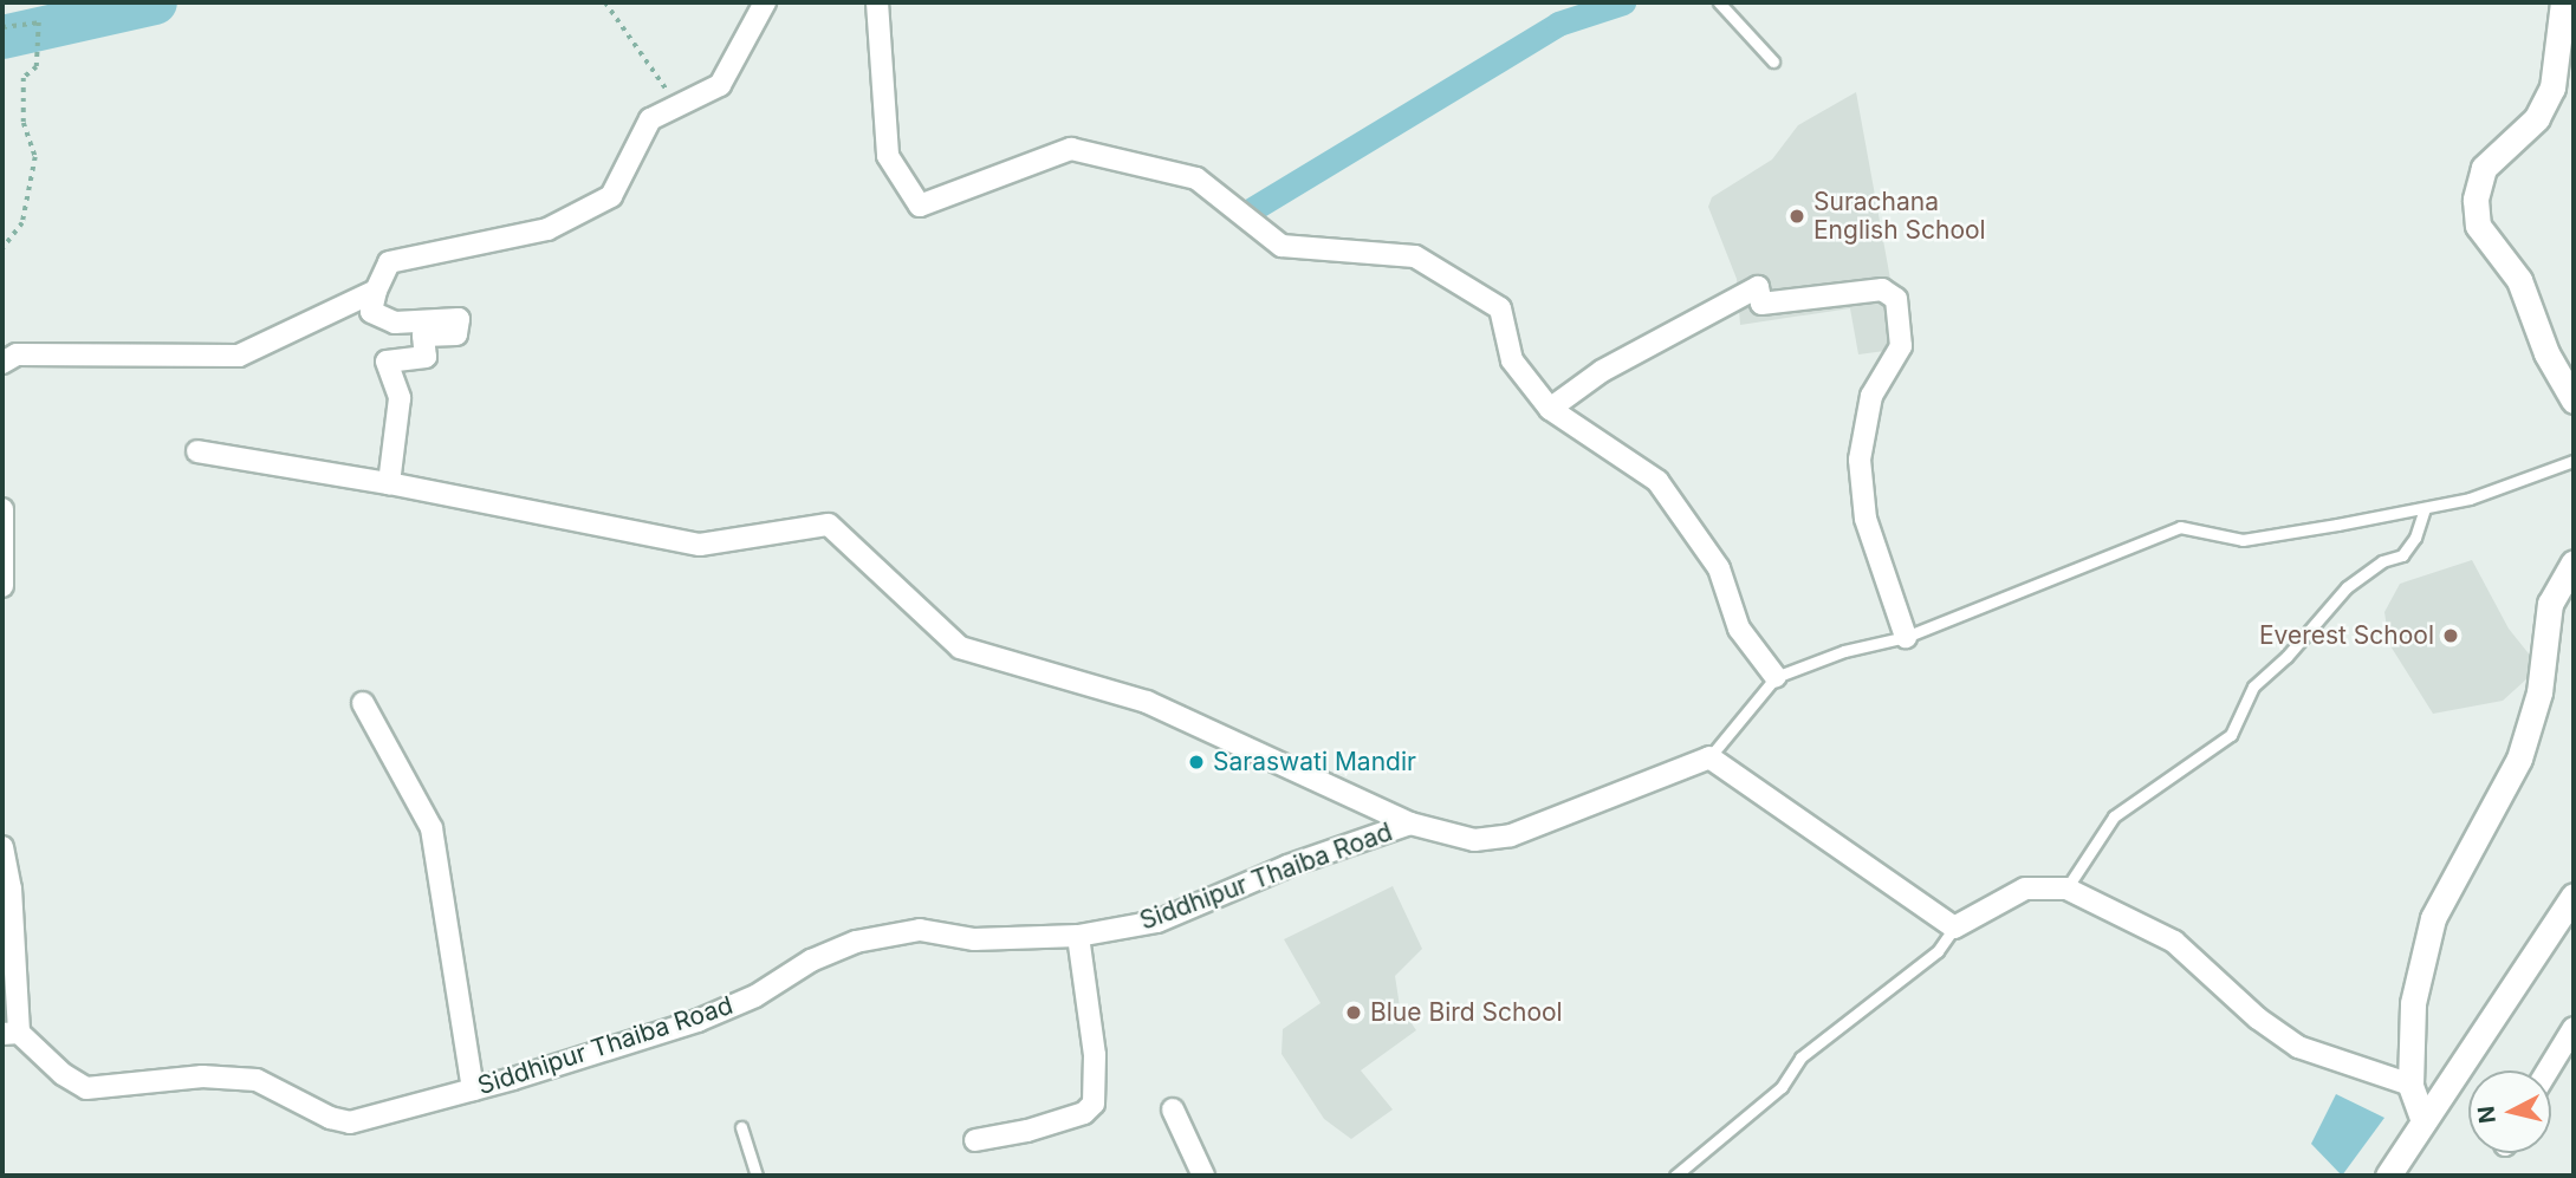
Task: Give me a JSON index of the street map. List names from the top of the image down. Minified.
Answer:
{"streets":{"street":["Siddhipur Thaiba Road"]},"places":["Surachana English School","Everest School","Saraswati Mandir","Blue Bird School"],"north":"left"}
